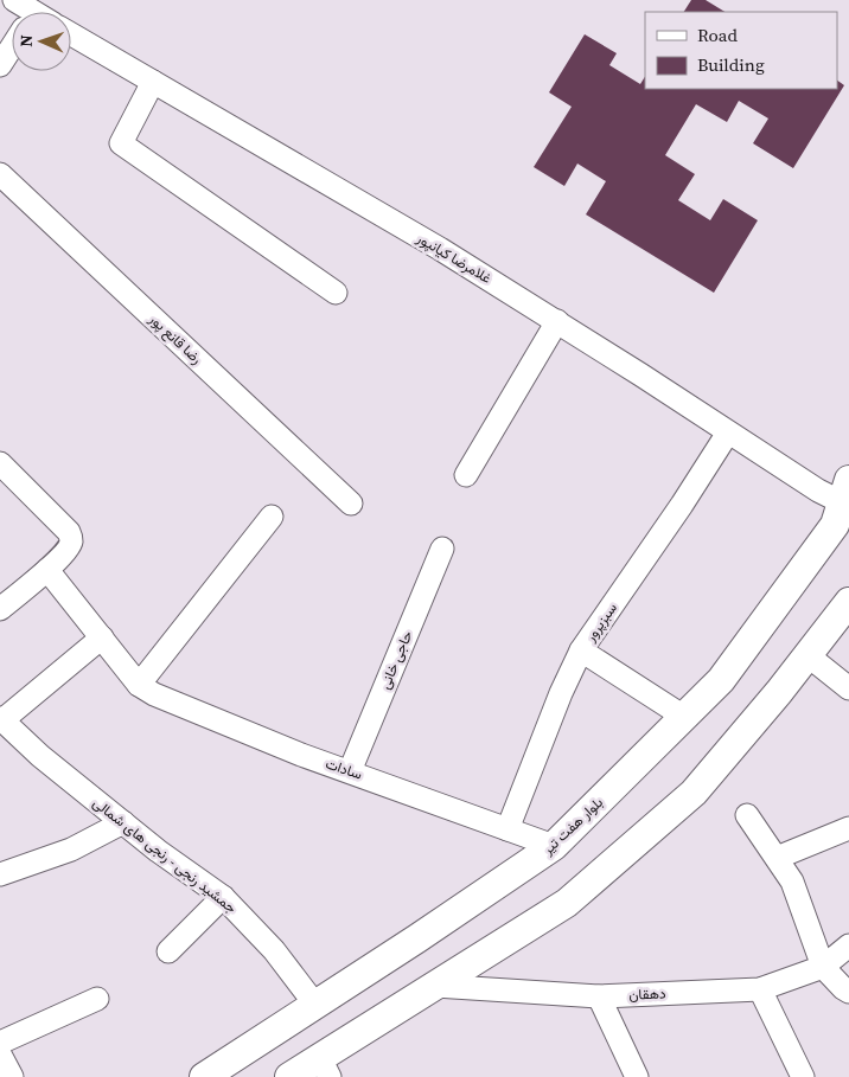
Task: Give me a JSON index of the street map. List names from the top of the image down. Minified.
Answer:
{"streets":{"main road":["بلوار هفت تیر"],"street":["غلامرضا کیانپور","رضا قانع پور","سبزپرور","حاجی خانی","سادات","جمشید رنجی - رنجی های شمالی","دهقان"]},"crossings":[["غلامرضا کیانپور","سبزپرور"],["غلامرضا کیانپور","بلوار هفت تیر"],["سبزپرور","سادات"],["حاجی خانی","سادات"],["سادات","بلوار هفت تیر"],["بلوار هفت تیر","جمشید رنجی - رنجی های شمالی"]],"legend":["Road","Building"],"north":"left"}
